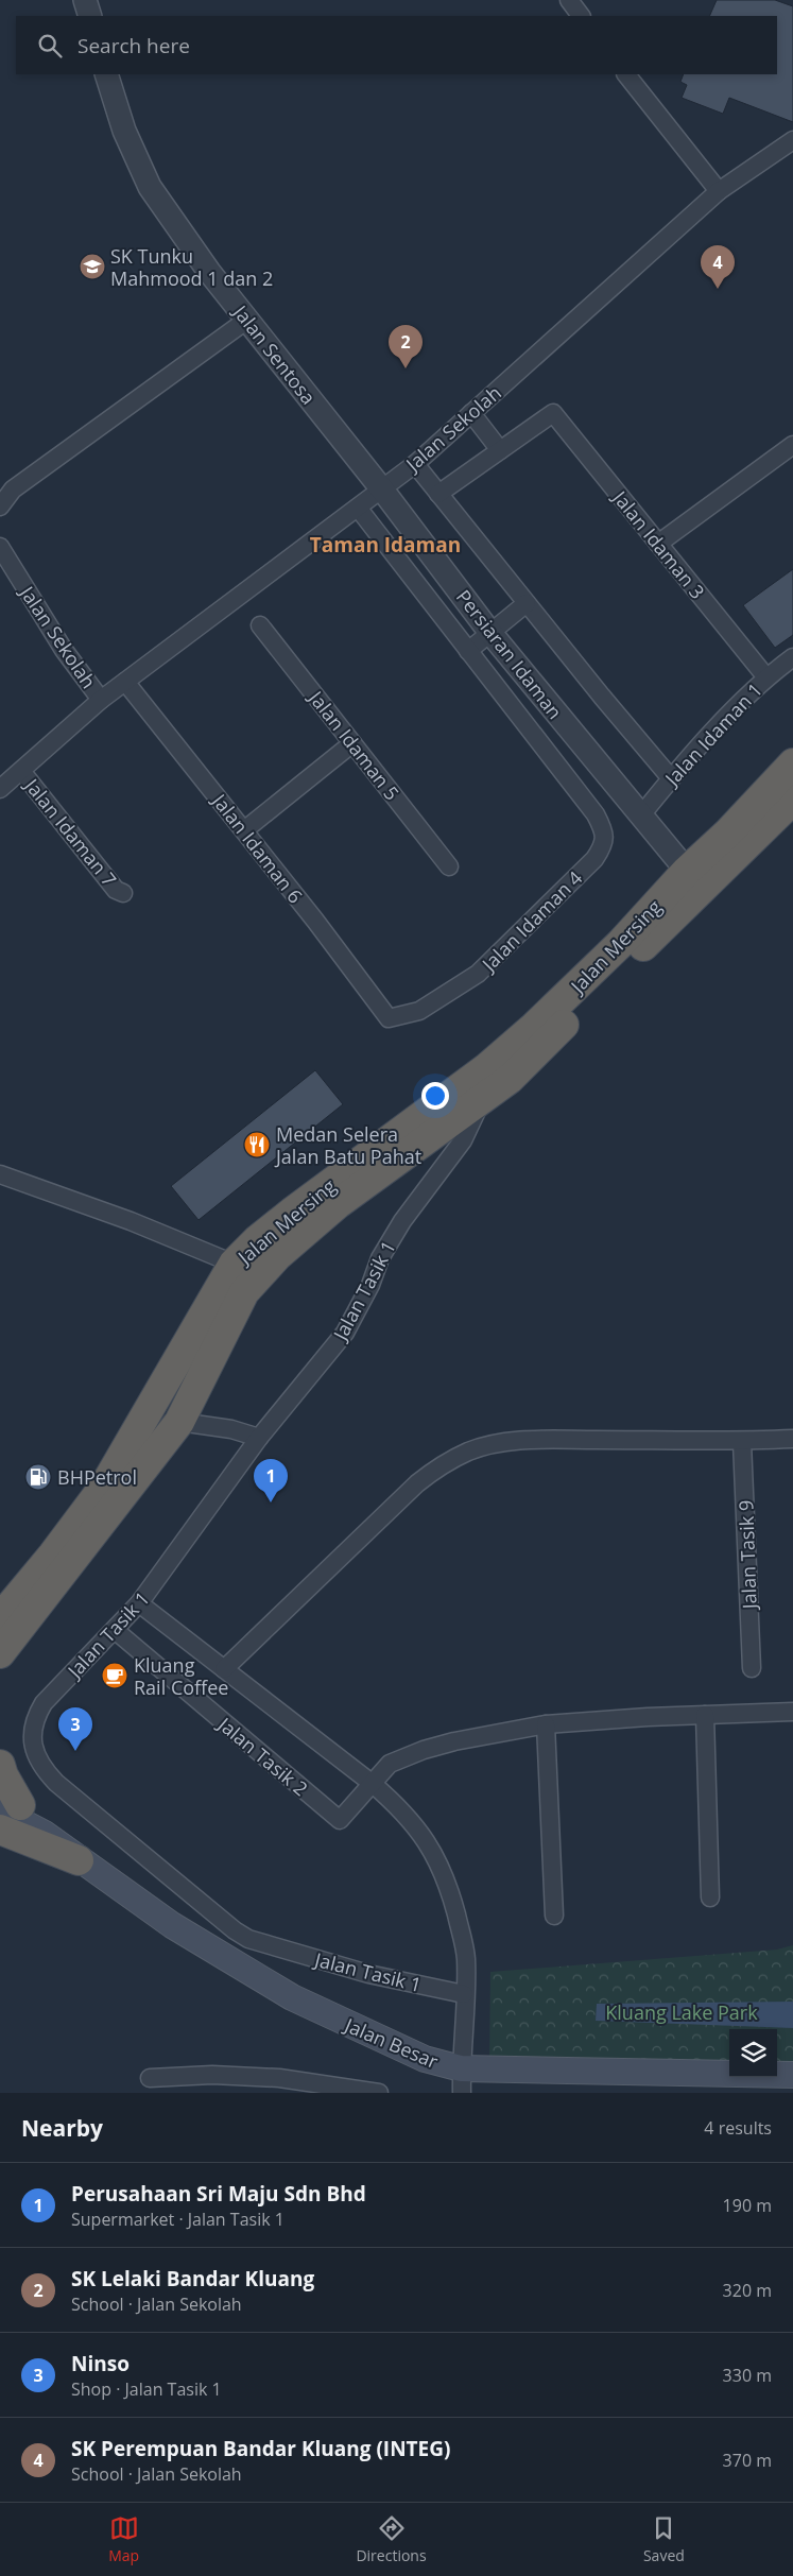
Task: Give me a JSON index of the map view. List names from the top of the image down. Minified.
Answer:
{"streets":{"highway":["Jalan Mersing"],"main road":["Jalan Besar"],"street":["Jalan Sentosa","Jalan Sekolah","Jalan Idaman 3","Persiaran Idaman","Jalan Idaman 1","Jalan Idaman 5","Jalan Idaman 7","Jalan Idaman 6","Jalan Idaman 4","Jalan Tasik 1","Jalan Tasik 9","Jalan Tasik 2"]},"crossings":[["Jalan Sentosa","Jalan Sekolah"],["Jalan Sentosa","Persiaran Idaman"],["Jalan Sekolah","Persiaran Idaman"],["Jalan Sekolah","Jalan Idaman 7"],["Jalan Sekolah","Jalan Idaman 6"],["Jalan Sekolah","Jalan Idaman 4"],["Jalan Idaman 3","Jalan Idaman 1"],["Persiaran Idaman","Jalan Idaman 1"],["Persiaran Idaman","Jalan Mersing"],["Jalan Idaman 6","Jalan Idaman 4"],["Jalan Tasik 1","Jalan Tasik 2"]],"districts":["Taman Idaman"],"parks":["Kluang Lake Park"],"places":{"school or university":["SK Tunku Mahmood 1 dan 2"],"restaurant":["Medan Selera Jalan Batu Pahat"],"fuel station":["BHPetrol"],"cafe":["Kluang Rail Coffee"]},"page":{"search":"Search here","pins":["4","2","1","3"],"heading":["Nearby","4 results"],"list":[{"mark":"1","name":"Perusahaan Sri Maju Sdn Bhd","note":"Supermarket · Jalan Tasik 1","value":"190 m"},{"mark":"2","name":"SK Lelaki Bandar Kluang","note":"School · Jalan Sekolah","value":"320 m"},{"mark":"3","name":"Ninso","note":"Shop · Jalan Tasik 1","value":"330 m"},{"mark":"4","name":"SK Perempuan Bandar Kluang (INTEG)","note":"School · Jalan Sekolah","value":"370 m"}],"nav":["Map","Directions","Saved"]}}
